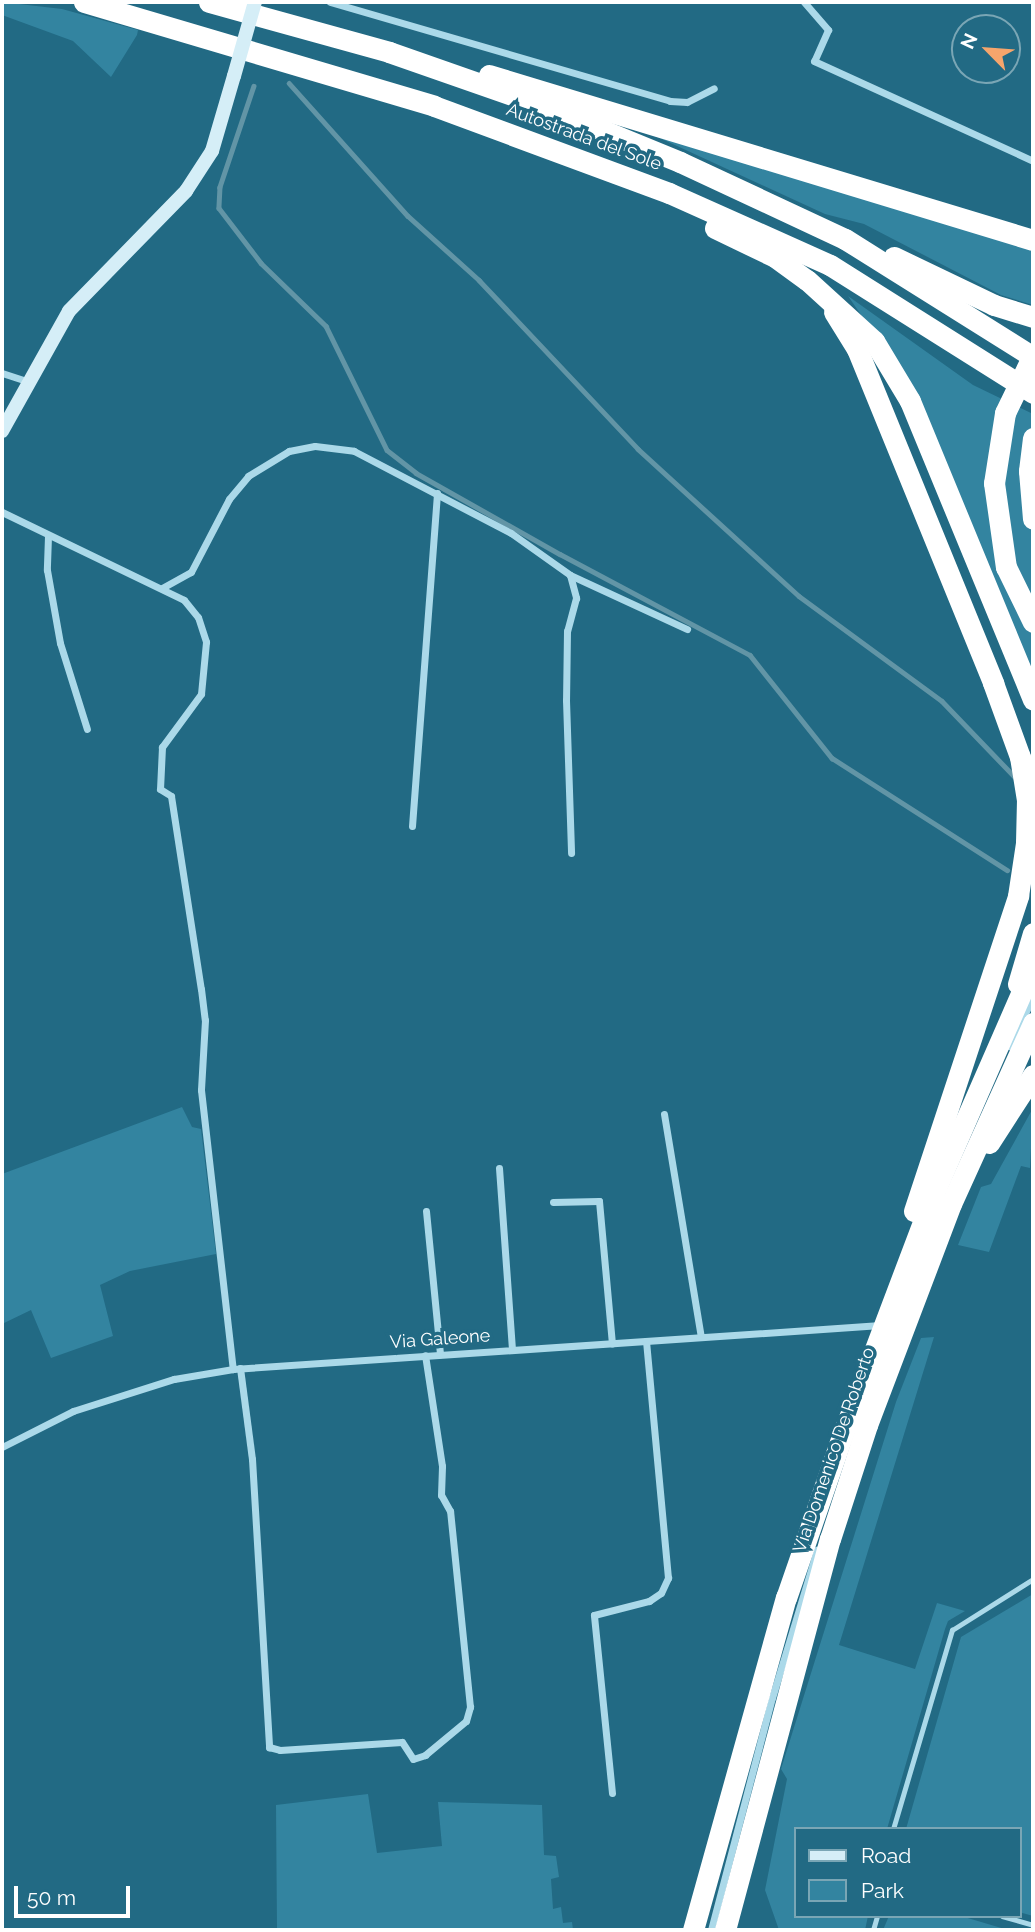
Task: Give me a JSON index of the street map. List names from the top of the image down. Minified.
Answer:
{"streets":{"highway":["Autostrada del Sole"],"street":["Via Galeone","Via Domenico De Roberto"]},"crossings":[["Via Galeone","Via Domenico De Roberto"]],"legend":["Road","Park"],"scale_bar":"50 m","north":"top left"}
